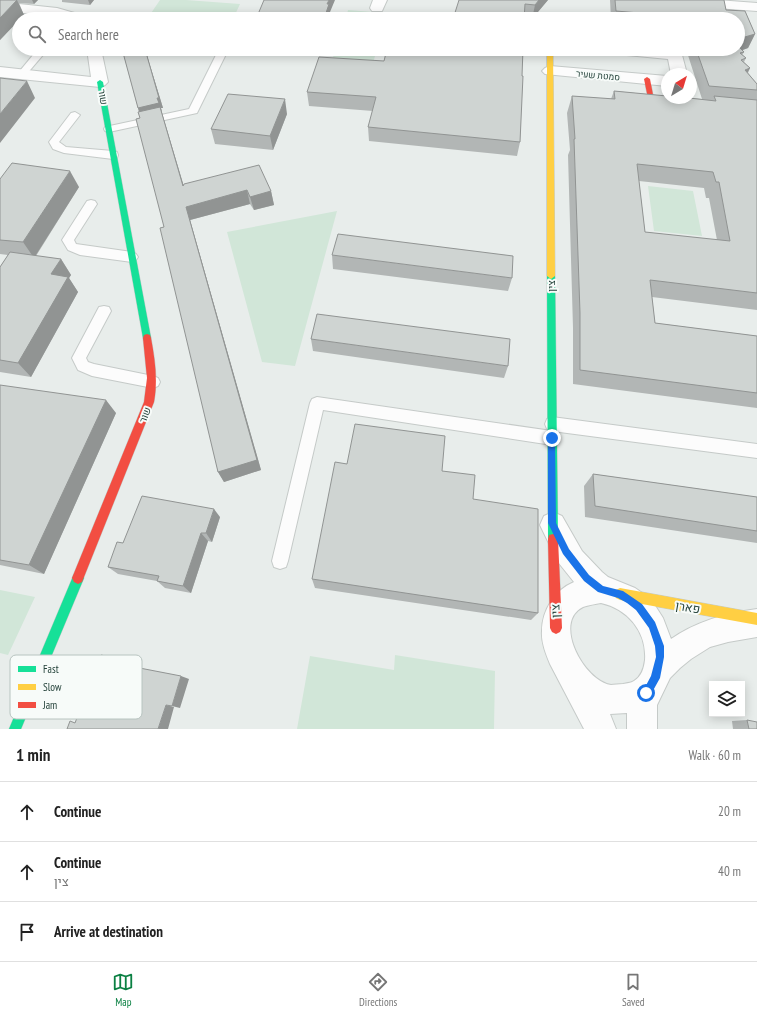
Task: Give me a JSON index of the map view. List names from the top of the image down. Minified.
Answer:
{"streets":{"street":["סמטת שעיר","שור","צין","פארן"]},"crossings":[["סמטת שעיר","צין"],["צין","פארן"]],"legend":["Fast","Slow","Jam"],"north":"top right","page":{"search":"Search here","heading":["1 min","Walk · 60 m"],"list":[["Continue","20 m"],["Continue","צין","40 m"],"Arrive at destination"],"nav":["Map","Directions","Saved"]}}
